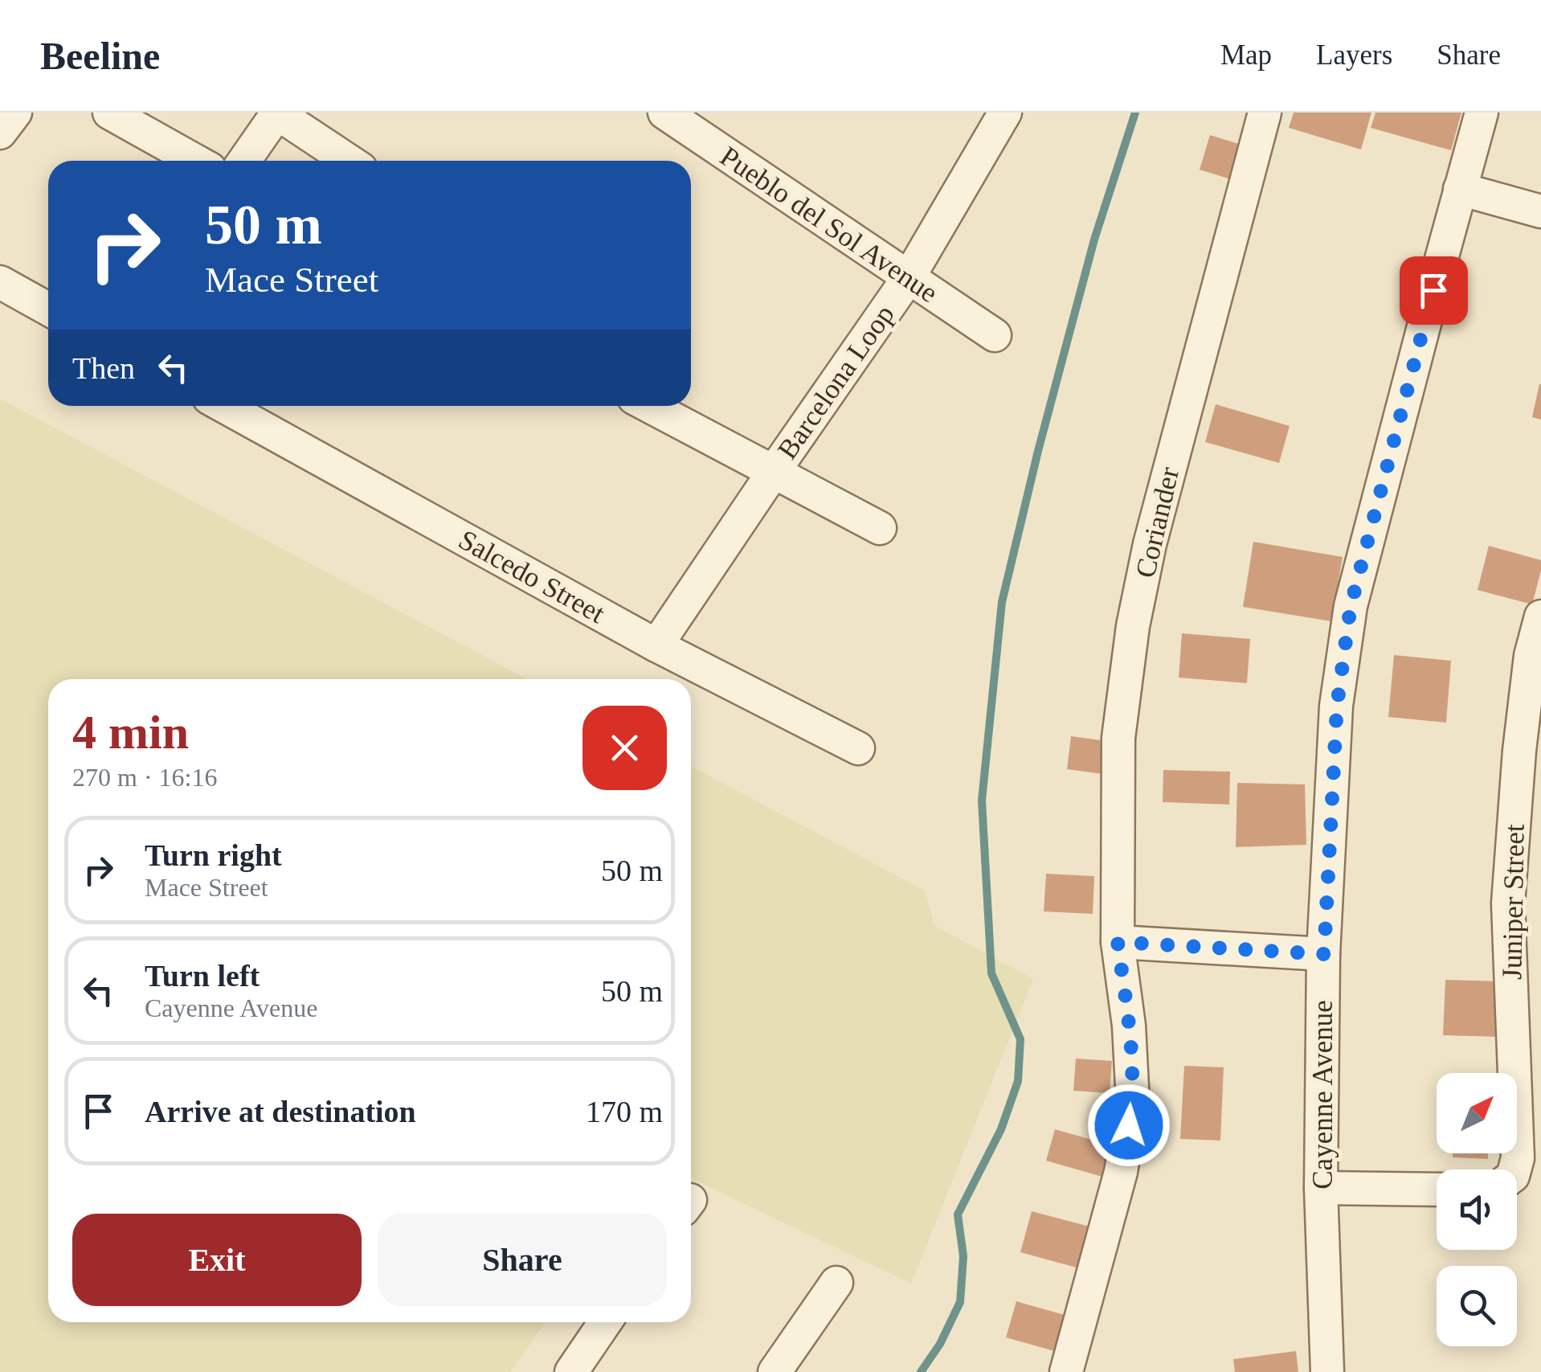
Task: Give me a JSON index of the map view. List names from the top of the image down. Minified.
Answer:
{"streets":{"street":["Pueblo del Sol Avenue","Barcelona Loop","Coriander","Salcedo Street","Juniper Street","Cayenne Avenue"]},"crossings":[["Pueblo del Sol Avenue","Barcelona Loop"],["Barcelona Loop","Salcedo Street"]],"north":"top right","page":{"header":"Beeline","nav":["Map","Layers","Share"],"turn":["50 m","Mace Street"],"then":"Then","heading":["4 min","270 m · 16:16"],"list":[{"name":"Turn right","note":"Mace Street","value":"50 m"},{"name":"Turn left","note":"Cayenne Avenue","value":"50 m"},{"name":"Arrive at destination","value":"170 m"}],"buttons":["Exit","Share"]}}
